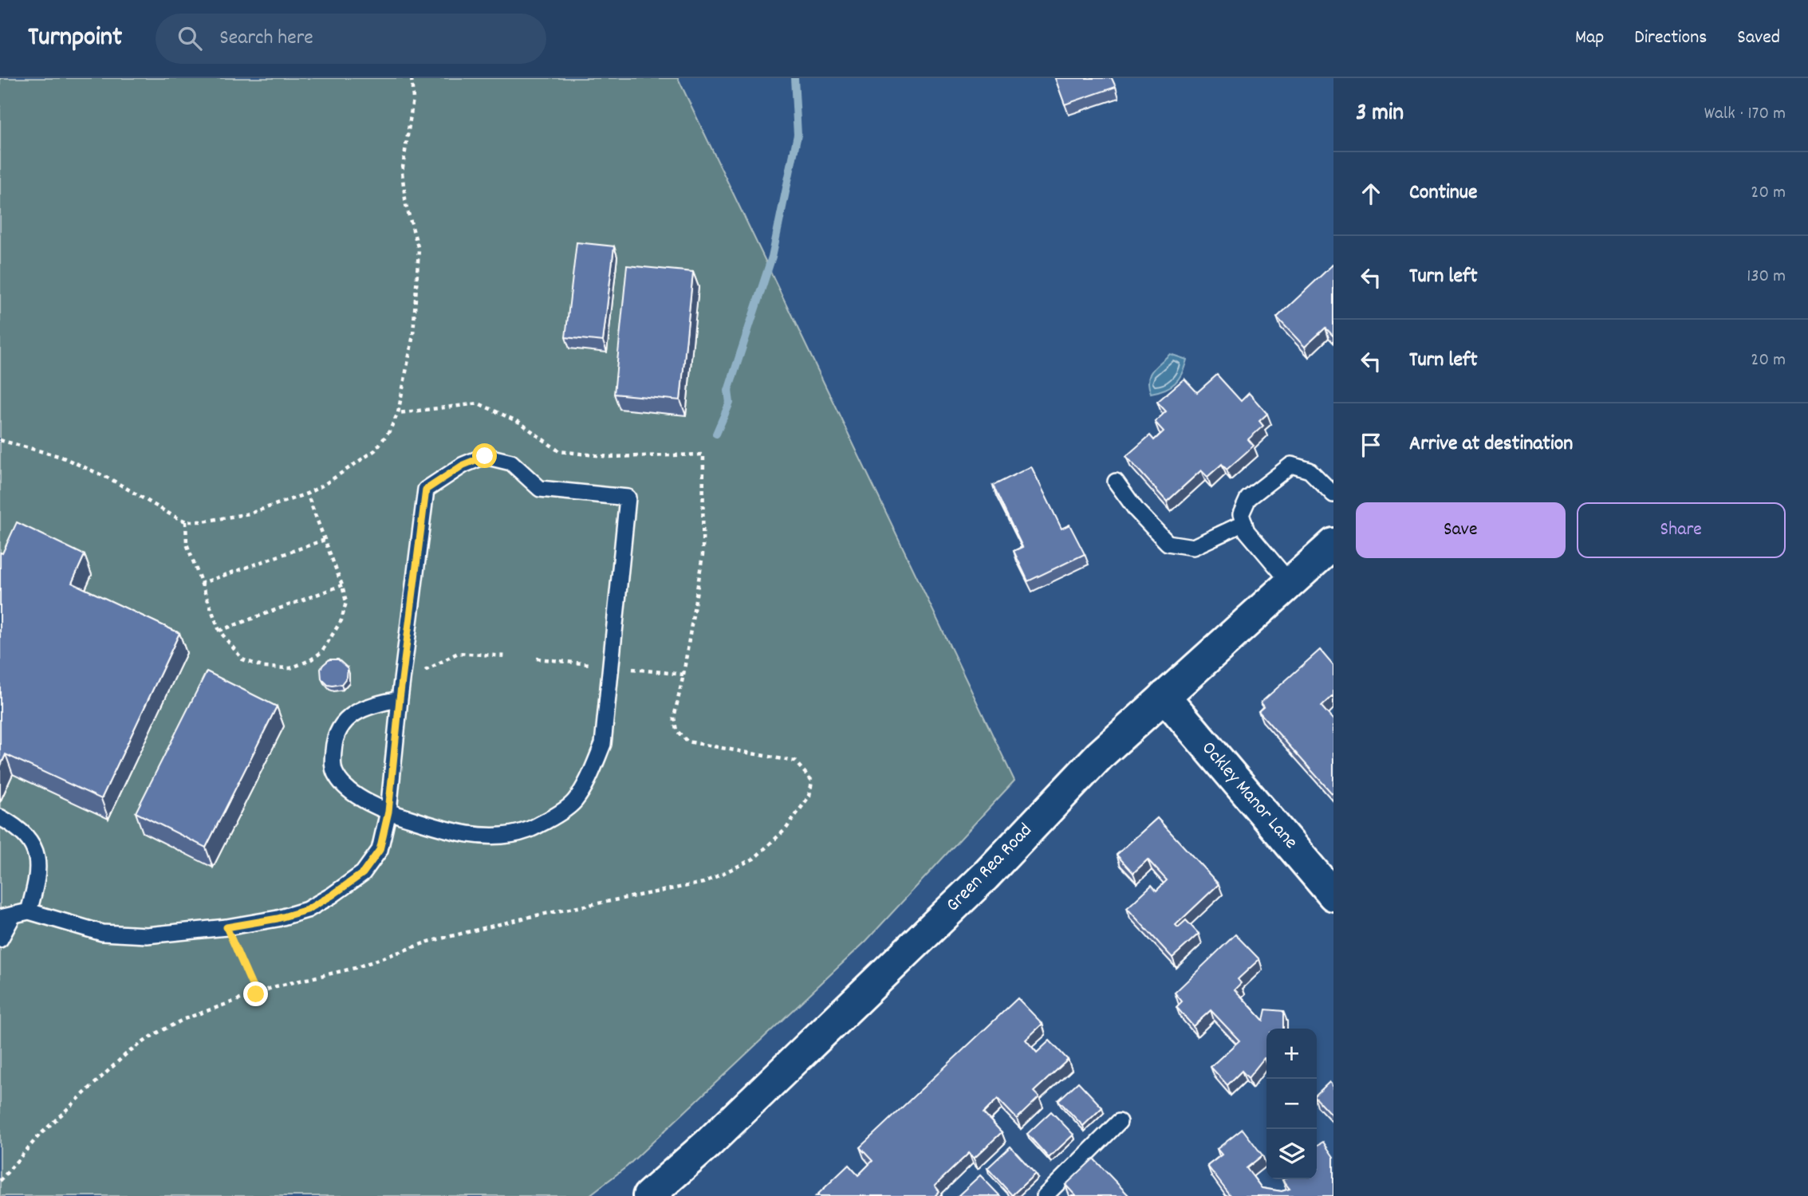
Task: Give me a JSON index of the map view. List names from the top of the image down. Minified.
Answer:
{"streets":{"street":["Ockley Manor Lane","Green Rea Road"]},"crossings":[["Ockley Manor Lane","Green Rea Road"]],"page":{"header":"Turnpoint","search":"Search here","nav":["Map","Directions","Saved"],"heading":["3 min","Walk · 170 m"],"list":[["Continue","20 m"],["Turn left","130 m"],["Turn left","20 m"],"Arrive at destination"],"buttons":["Save","Share"],"map_buttons":["+","−"]}}
